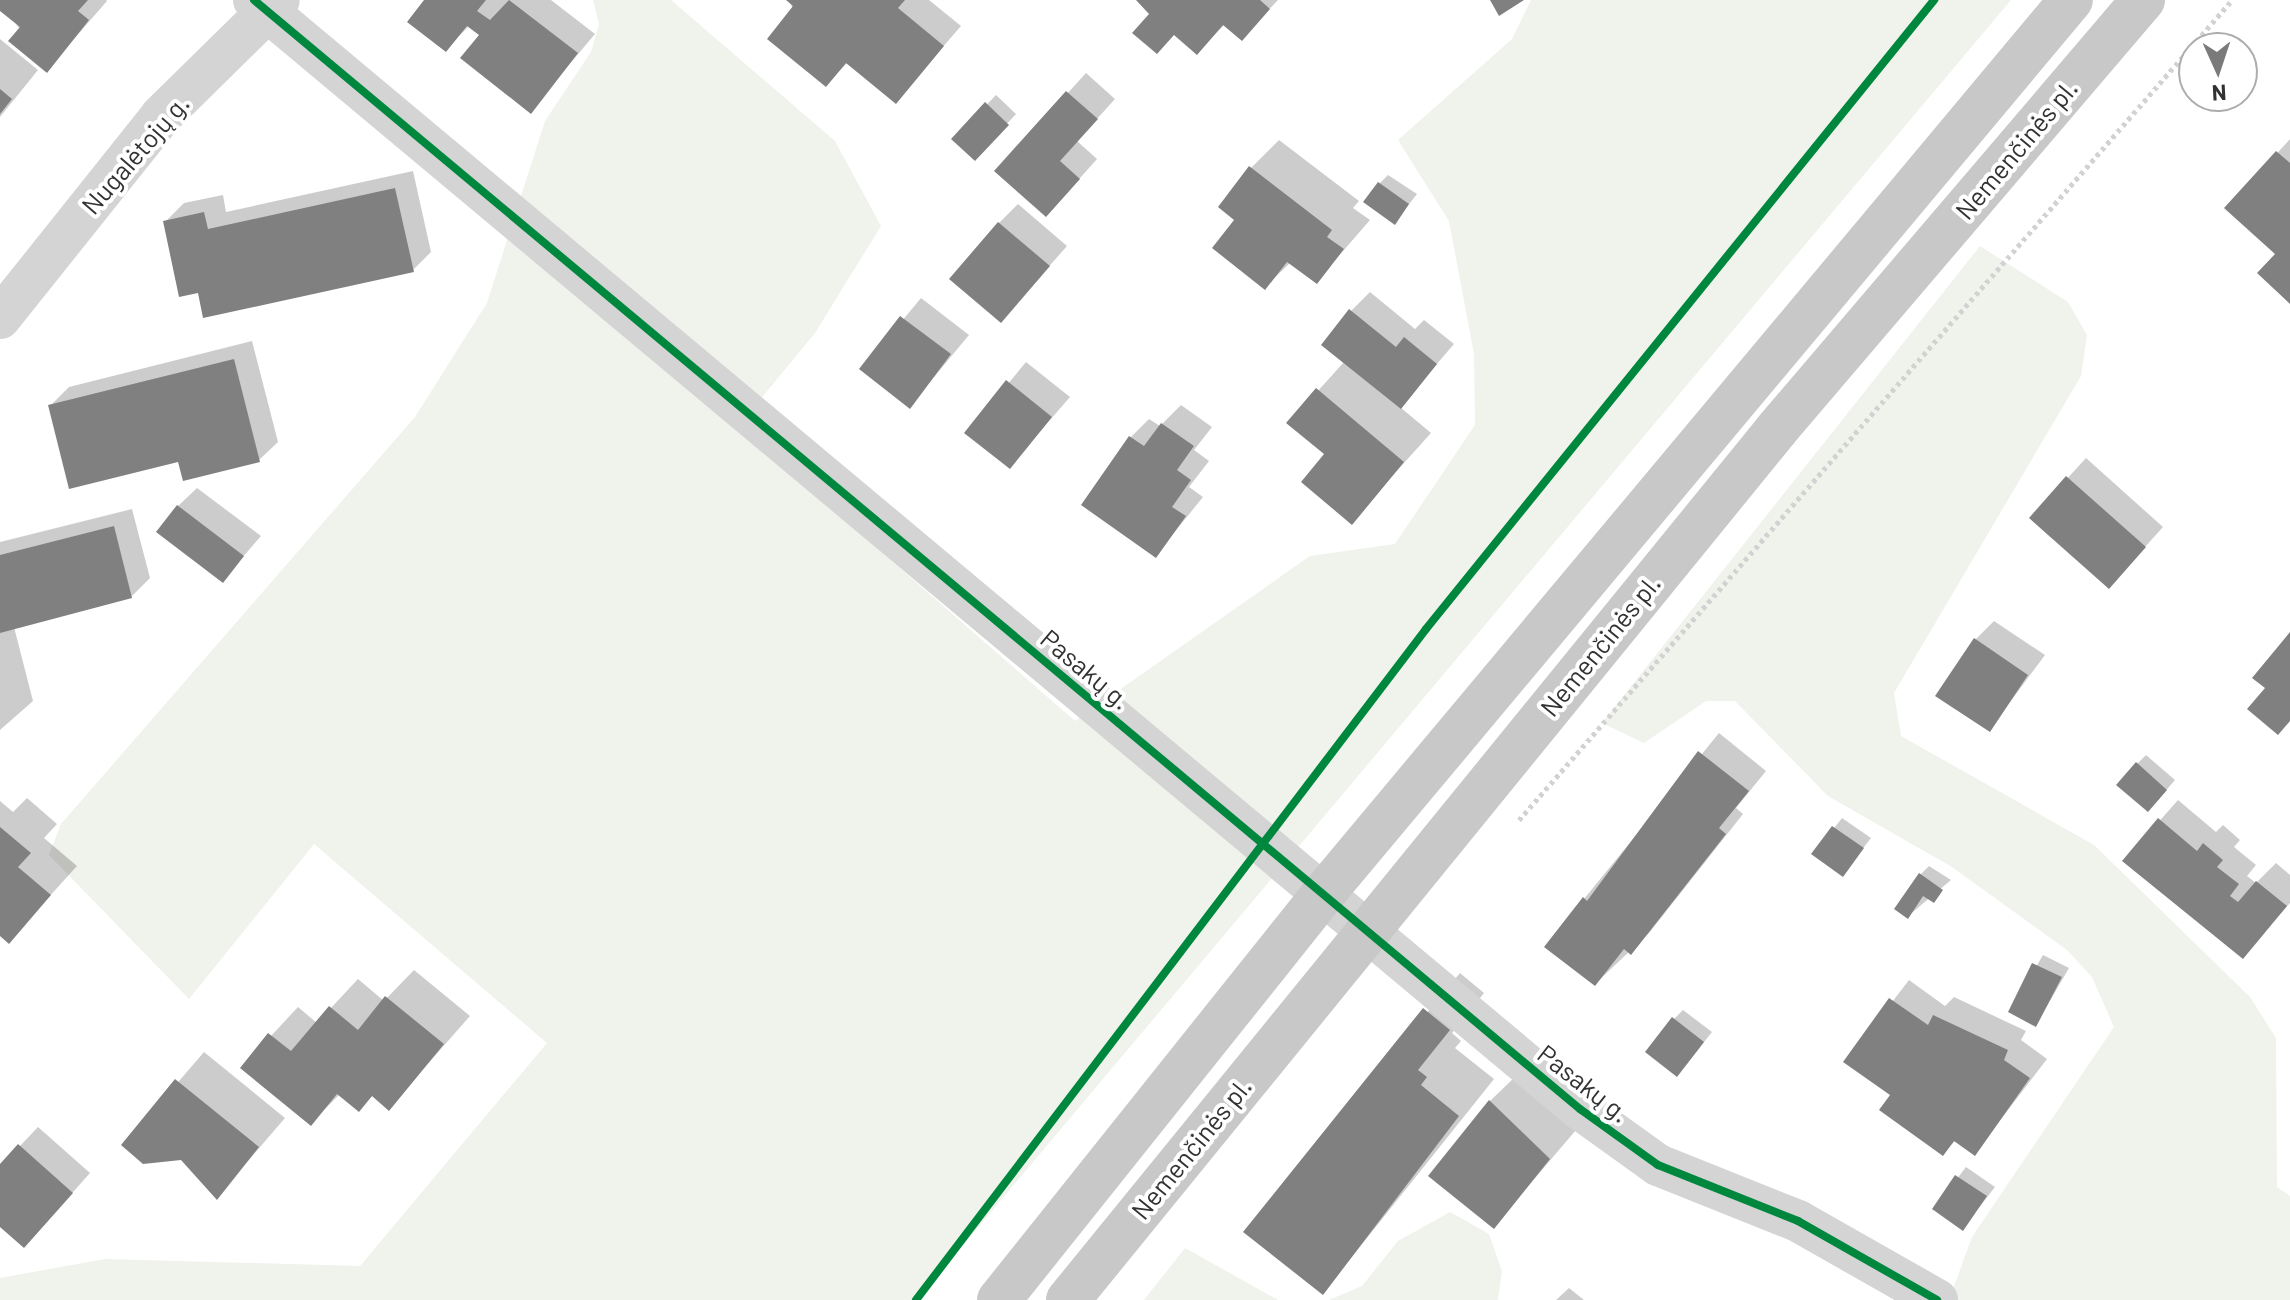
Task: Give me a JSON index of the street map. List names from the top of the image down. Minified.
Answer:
{"streets":{"main road":["Nemenčinės pl."],"street":["Nugalėtojų g.","Pasakų g."]},"crossings":[["Nemenčinės pl.","Pasakų g."],["Nugalėtojų g.","Pasakų g."]],"north":"bottom"}
